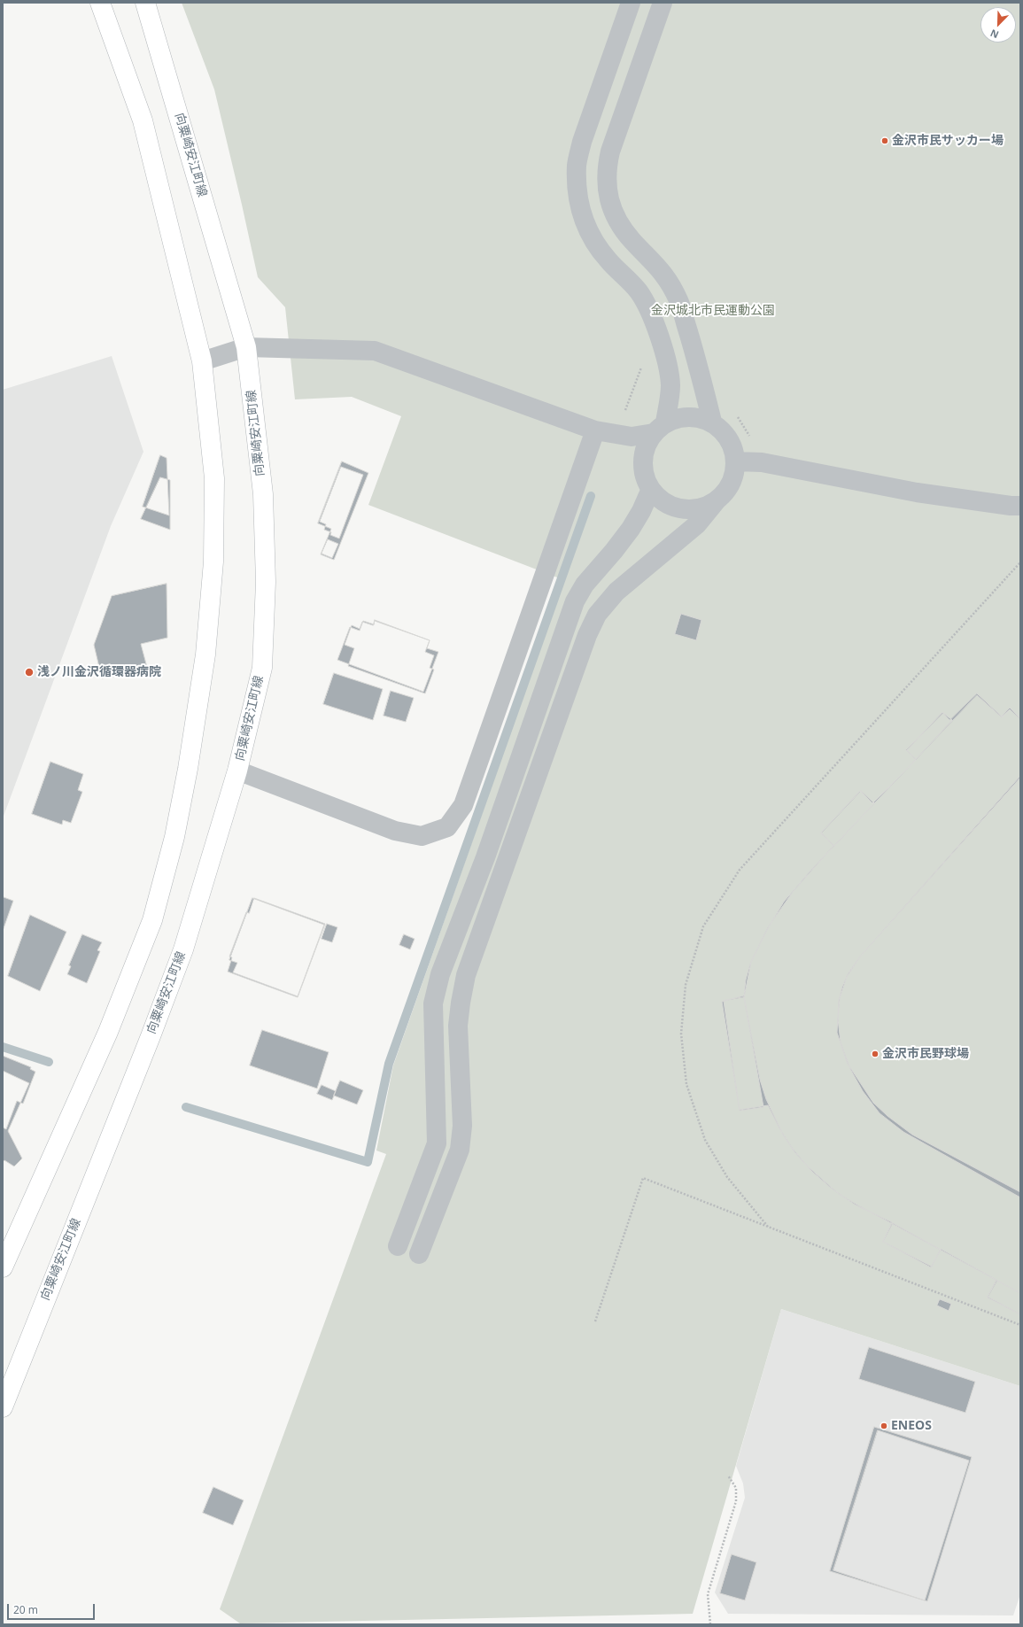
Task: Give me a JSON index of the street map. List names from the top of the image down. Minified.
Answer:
{"streets":{"main road":["向粟崎安江町線"]},"parks":["金沢城北市民運動公園"],"places":["金沢市民サッカー場","浅ノ川金沢循環器病院","金沢市民野球場","ENEOS"],"scale_bar":"20 m","north":"bottom left"}
